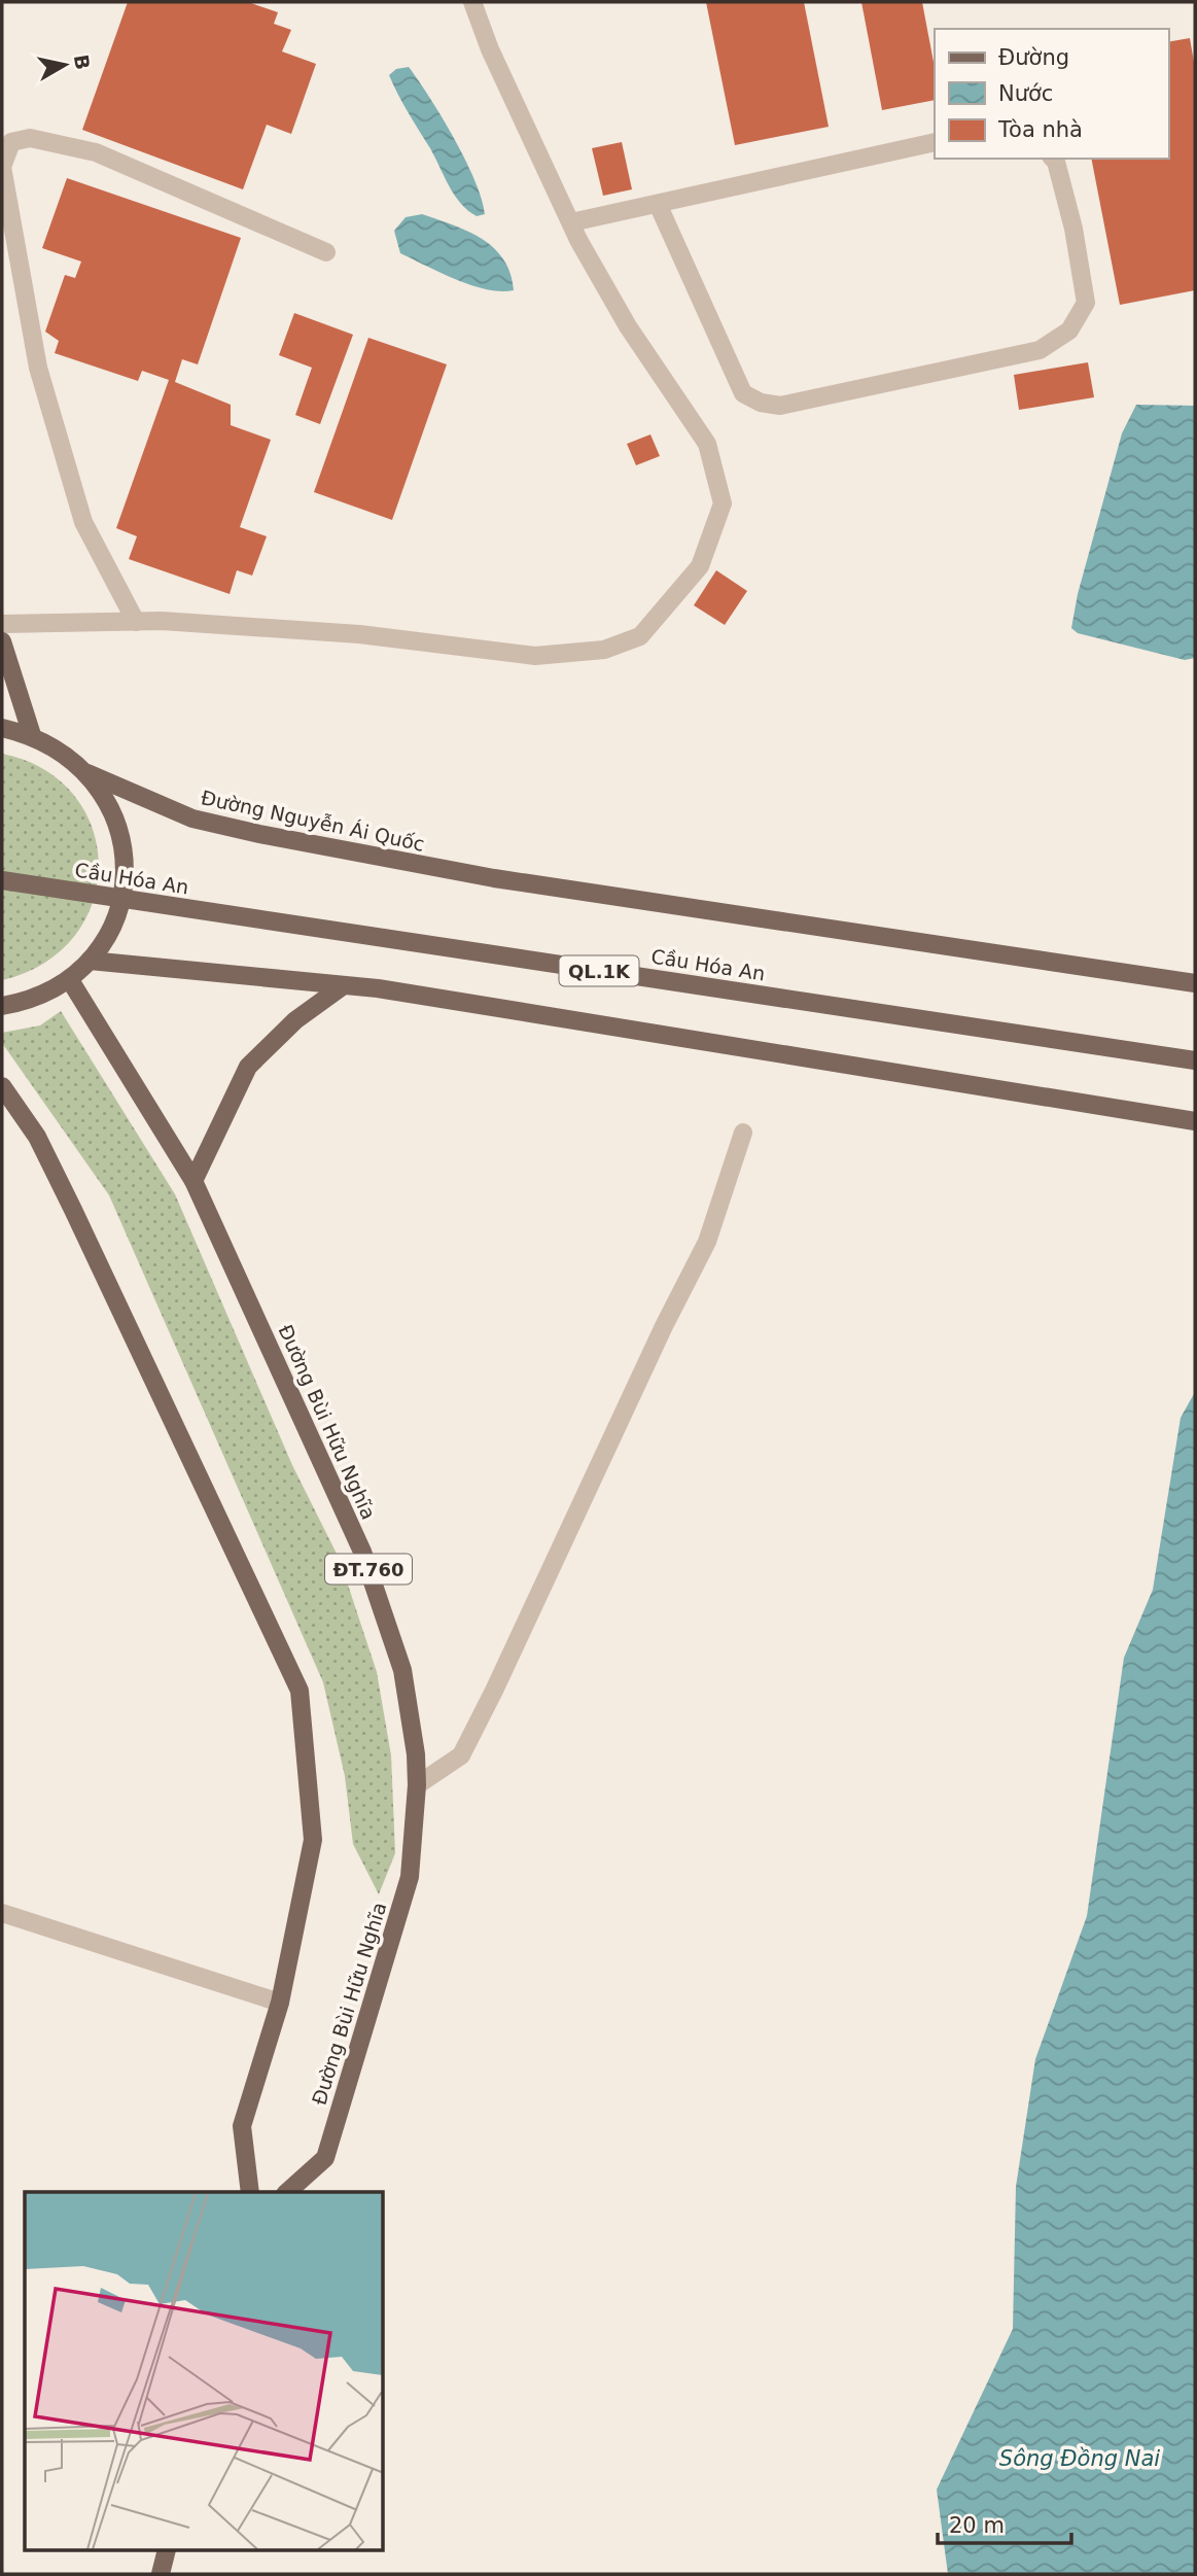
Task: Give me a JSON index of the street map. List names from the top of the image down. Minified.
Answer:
{"streets":{"main road":["Đường Nguyễn Ái Quốc","Cầu Hóa An","QL.1K","Đường Bùi Hữu Nghĩa","ĐT.760"]},"water":["Sông Đồng Nai"],"legend":["Đường","Nước","Tòa nhà"],"scale_bar":"20 m","north":"right"}
